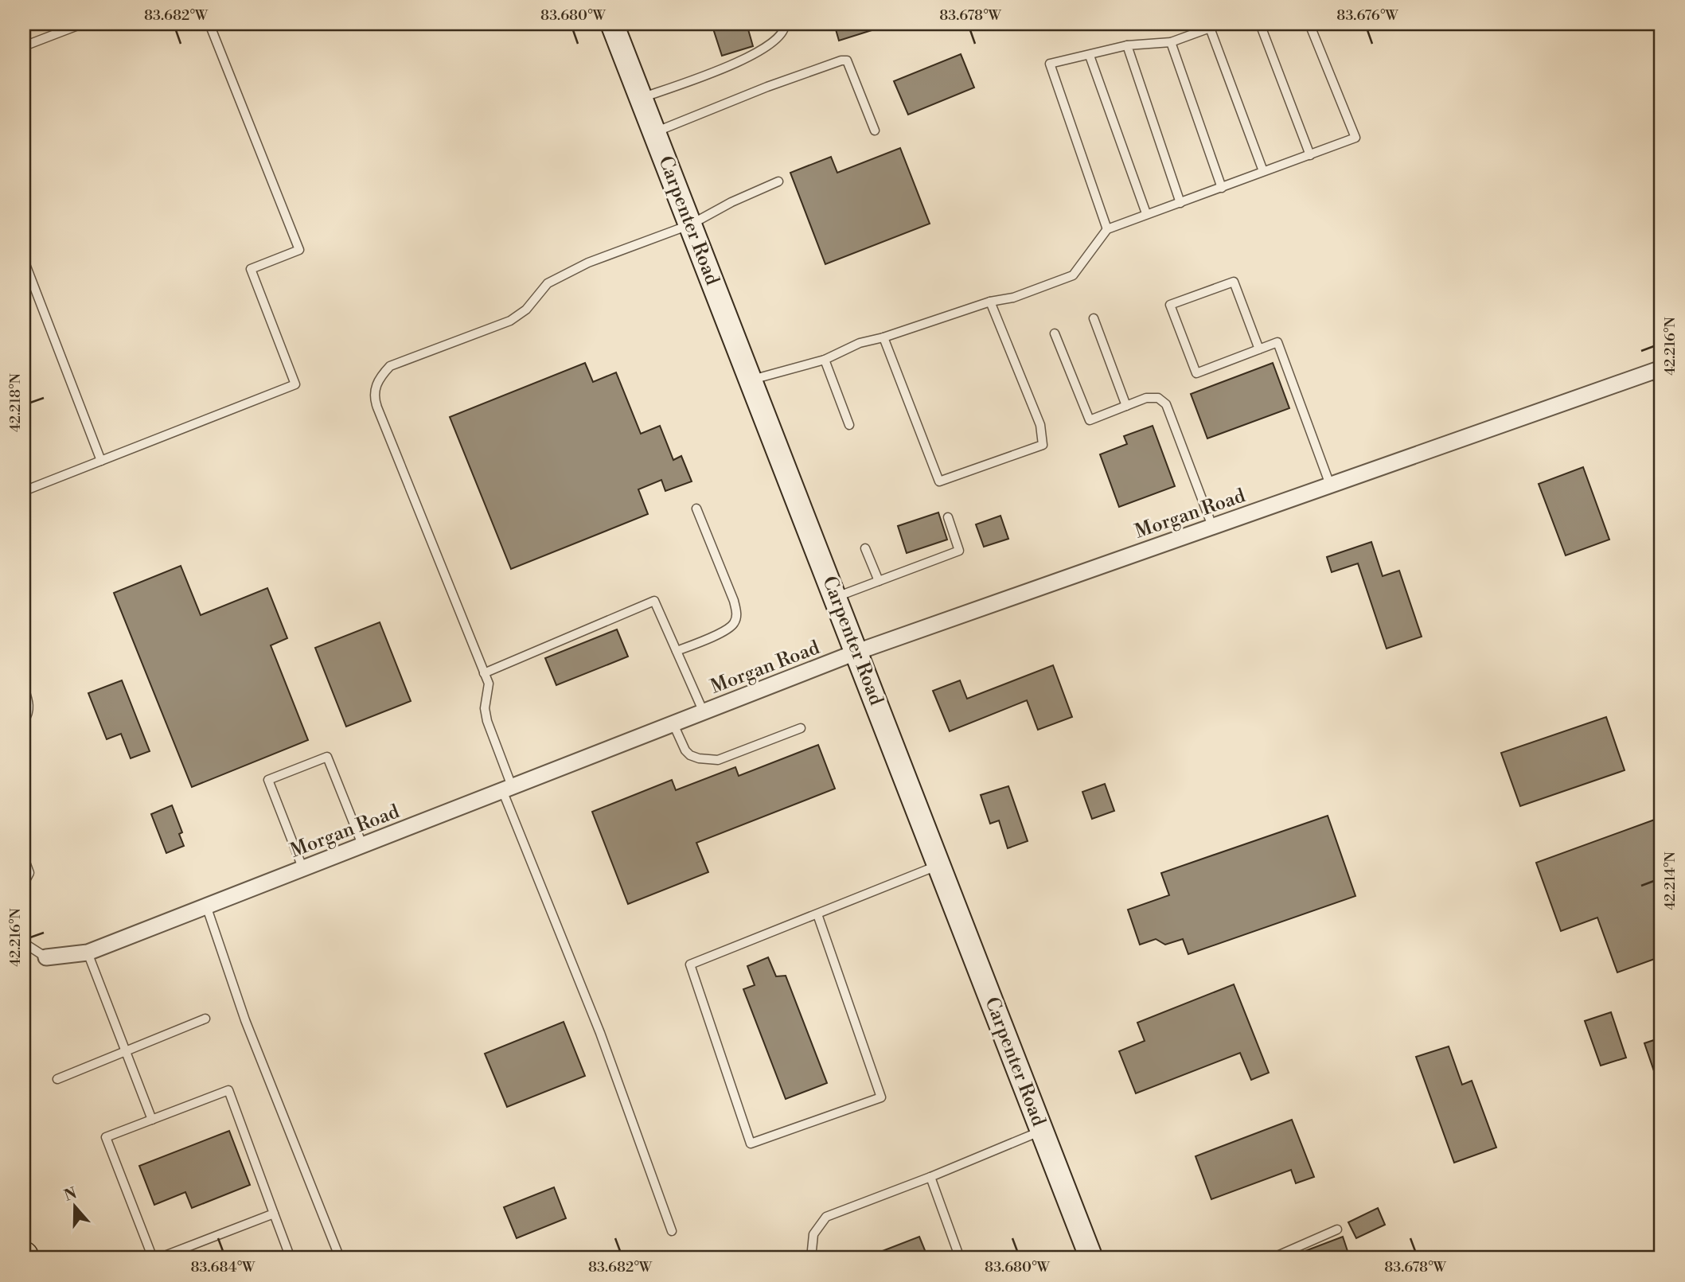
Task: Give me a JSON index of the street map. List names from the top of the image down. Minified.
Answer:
{"streets":{"main road":["Carpenter Road"],"street":["Morgan Road"]},"crossings":[["Carpenter Road","Morgan Road"]],"north":"top","coordinates":["83.682°W","83.680°W","83.678°W","83.676°W","42.216°N","42.218°N","42.214°N","83.684°W"]}
